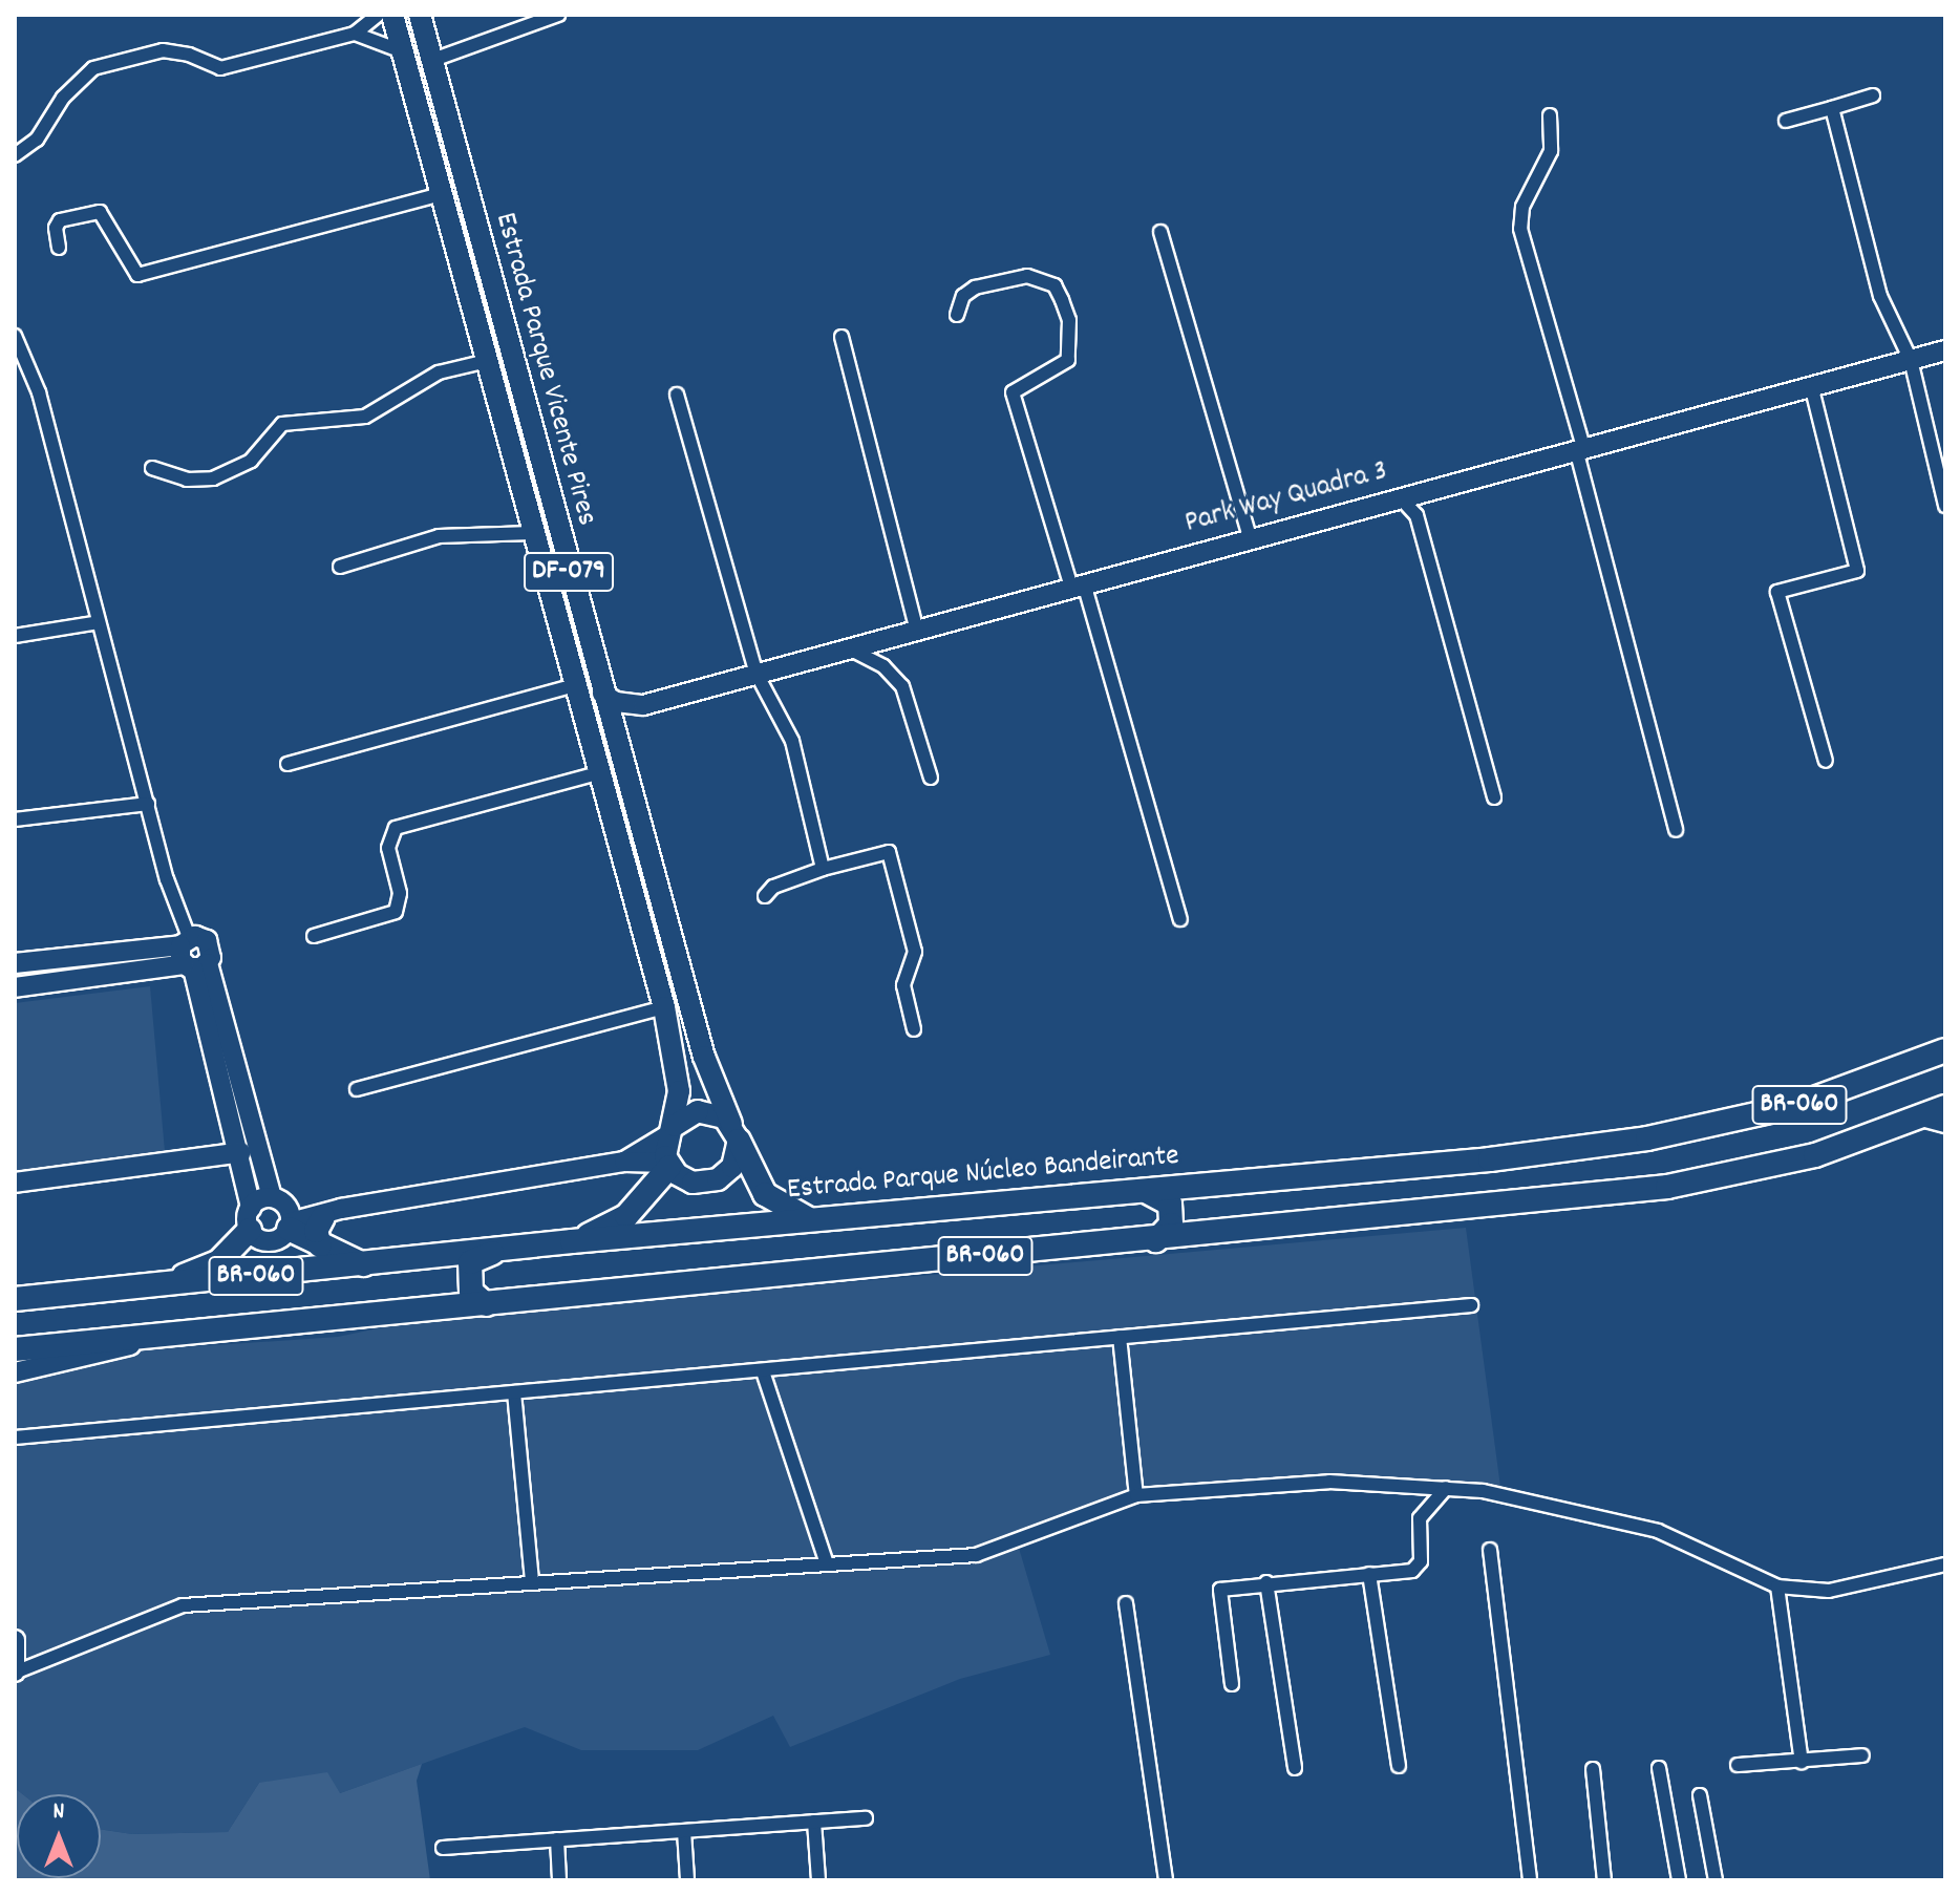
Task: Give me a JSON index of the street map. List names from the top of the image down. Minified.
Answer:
{"streets":{"highway":["BR-060","Estrada Parque Núcleo Bandeirante"],"main road":["Estrada Parque Vicente Pires","DF-079"],"street":["Park Way Quadra 3"]},"crossings":[["Estrada Parque Vicente Pires","Park Way Quadra 3"]],"north":"top"}
